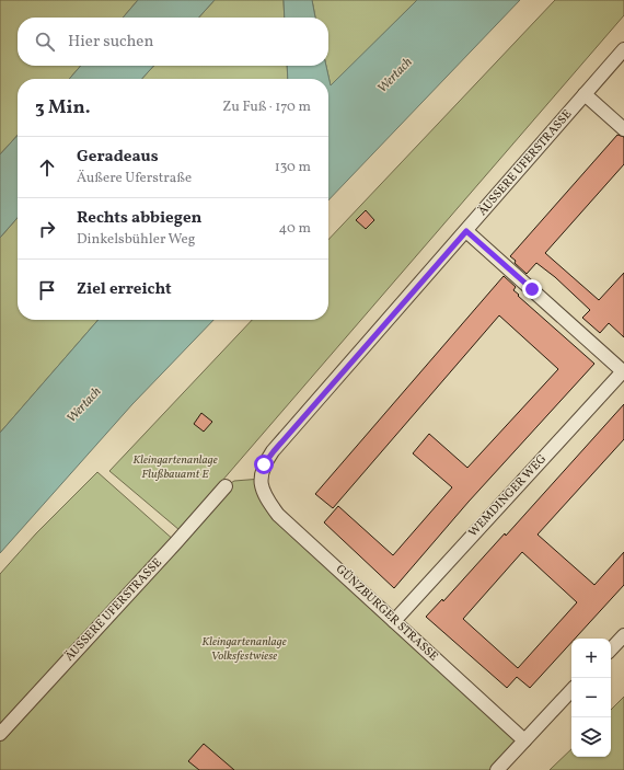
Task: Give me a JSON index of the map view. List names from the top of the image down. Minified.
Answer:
{"streets":{"street":["ÄUSSERE UFERSTRASSE","WEMDINGER WEG","GÜNZBURGER STRASSE"]},"crossings":[["ÄUSSERE UFERSTRASSE","GÜNZBURGER STRASSE"],["WEMDINGER WEG","GÜNZBURGER STRASSE"]],"water":["Wertach"],"parks":["Kleingartenanlage Flußbauamt E","Kleingartenanlage Volksfestwiese"],"page":{"search":"Hier suchen","heading":["3 Min.","Zu Fuß · 170 m"],"list":[["Geradeaus","Äußere Uferstraße","130 m"],["Rechts abbiegen","Dinkelsbühler Weg","40 m"],"Ziel erreicht"],"map_buttons":["+","−"]}}
